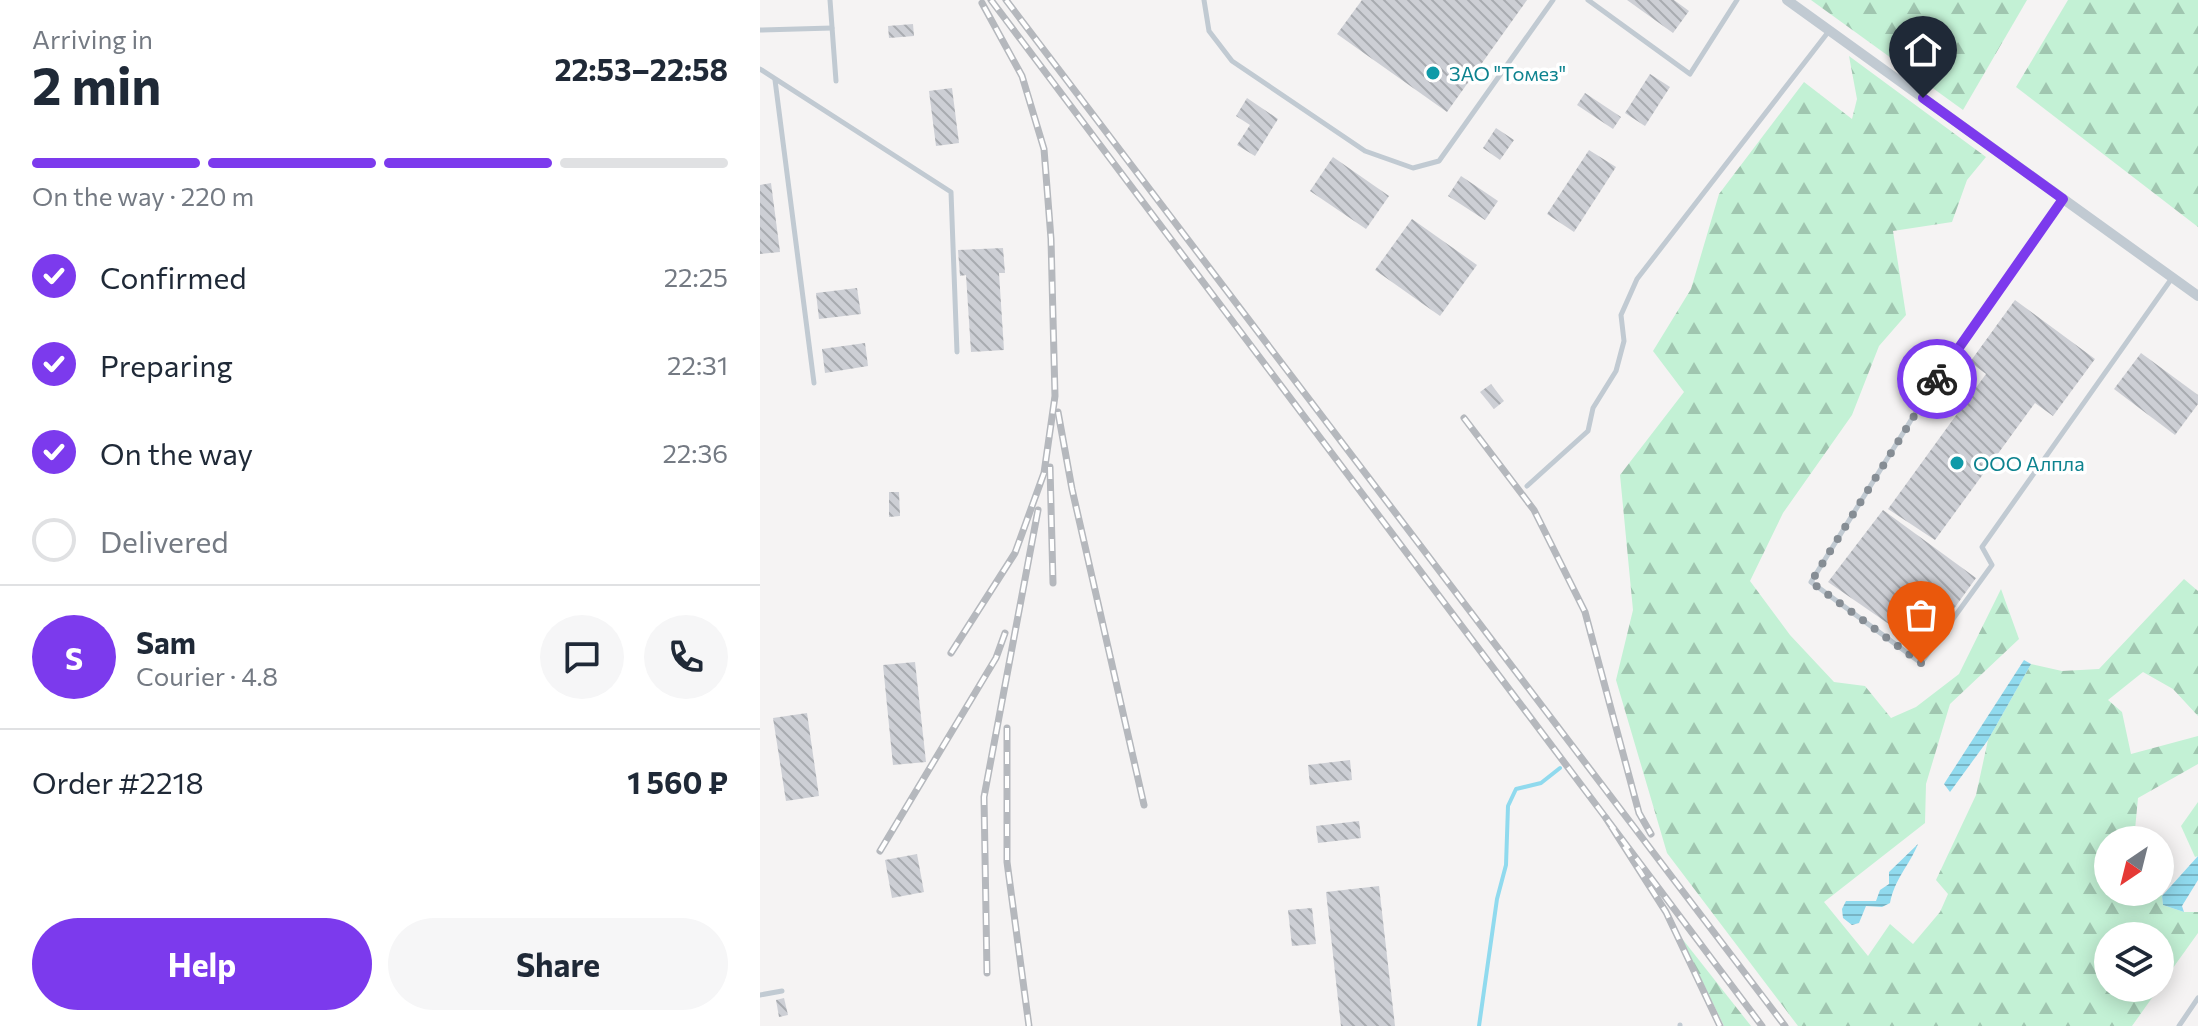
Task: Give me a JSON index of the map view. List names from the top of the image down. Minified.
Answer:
{"places":["ЗАО \"Томез\"","ООО Алпла"],"north":"bottom left","page":{"heading":["2 min","Arriving in","22:53–22:58"],"panel":["Sam","Courier · 4.8","Order #2218","1 560 ₽"],"bar":"On the way · 220 m","list":[["Confirmed","22:25"],["Preparing","22:31"],["On the way","22:36"],"Delivered"],"round":"S","buttons":["Help","Share"]}}
